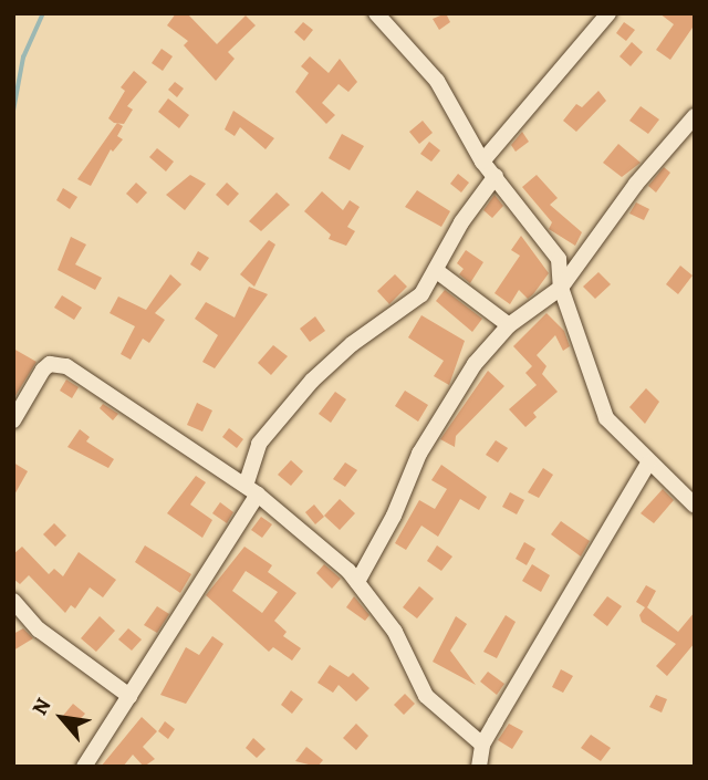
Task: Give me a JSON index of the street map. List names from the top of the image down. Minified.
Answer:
{"north":"top left"}
